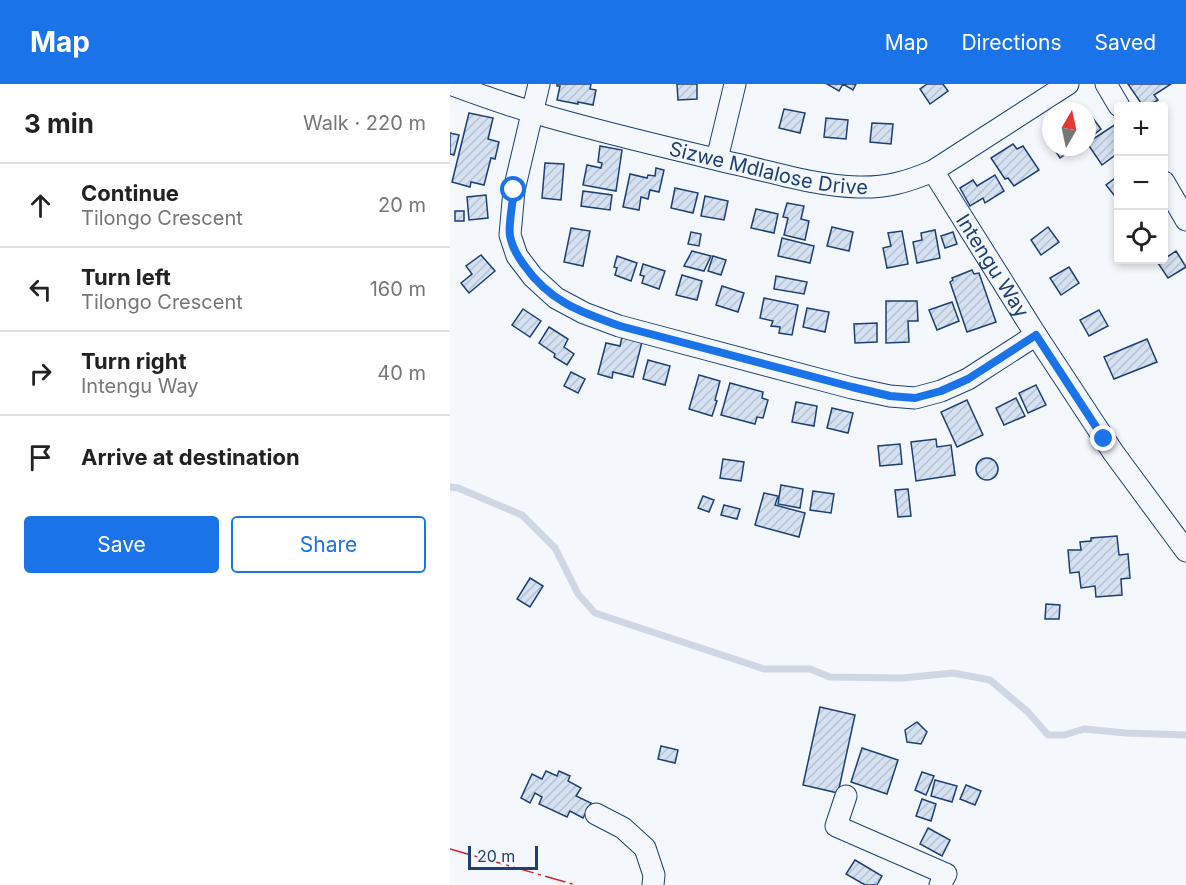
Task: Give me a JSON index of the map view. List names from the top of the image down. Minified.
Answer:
{"streets":{"street":["Sizwe Mdlalose Drive","Intengu Way"]},"crossings":[["Sizwe Mdlalose Drive","Intengu Way"]],"scale_bar":"20 m","north":"top","page":{"header":"Map","nav":["Map","Directions","Saved"],"heading":["3 min","Walk · 220 m"],"map_buttons":["+","−"],"list":[["Continue","Tilongo Crescent","20 m"],["Turn left","Tilongo Crescent","160 m"],["Turn right","Intengu Way","40 m"],"Arrive at destination"],"buttons":["Save","Share"],"scale":"20 m"}}
